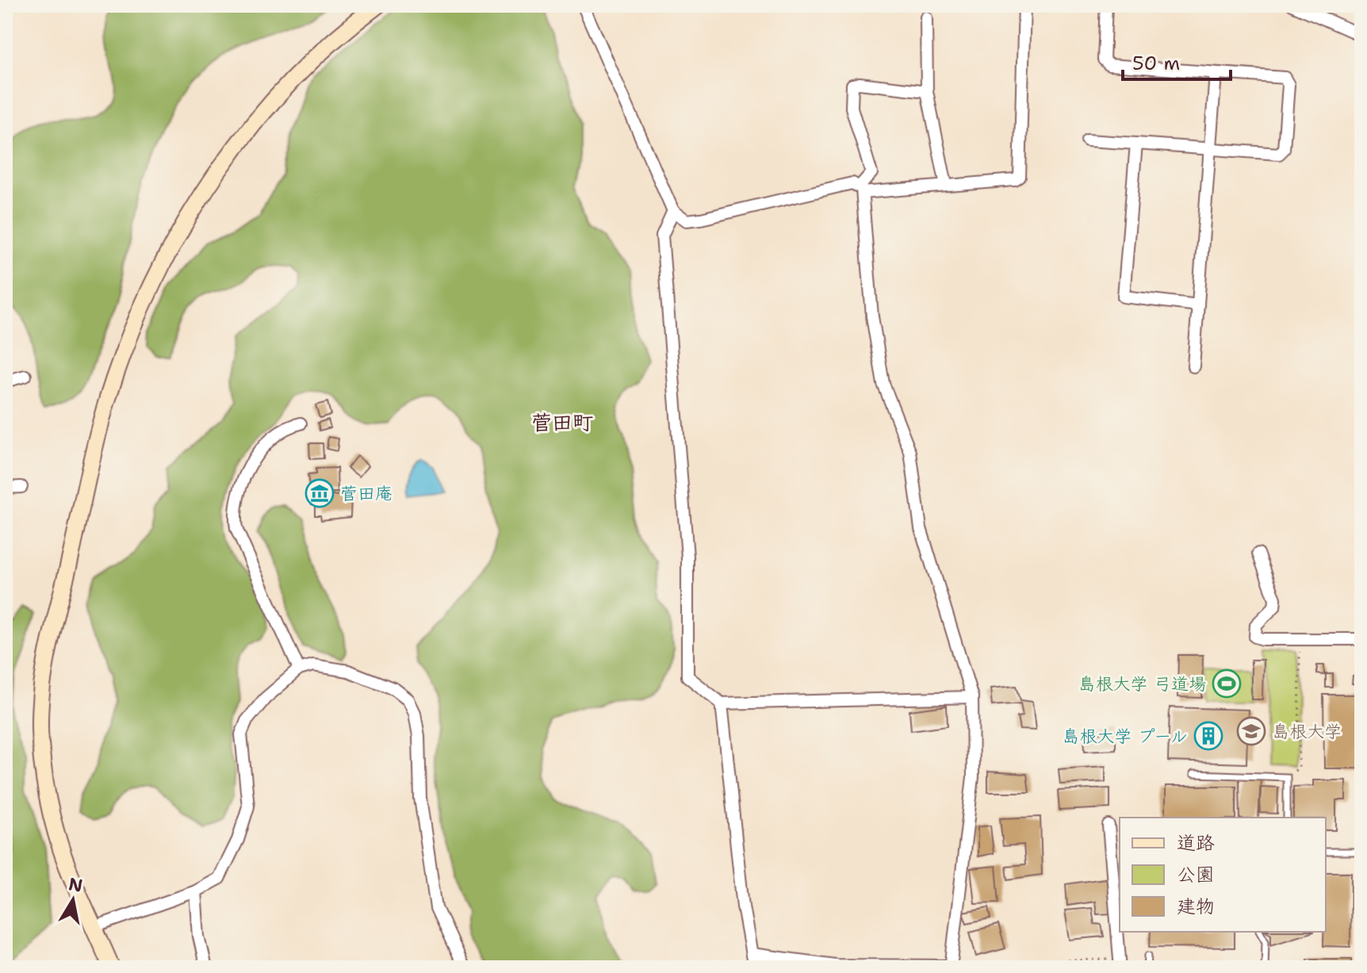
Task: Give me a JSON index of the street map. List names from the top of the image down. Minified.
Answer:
{"districts":["菅田町"],"places":{"museum":["菅田庵"],"sports":["島根大学 弓道場"],"school or university":["島根大学"],"building":["島根大学 プール"]},"legend":["道路","公園","建物"],"scale_bar":"50 m","north":"top"}
